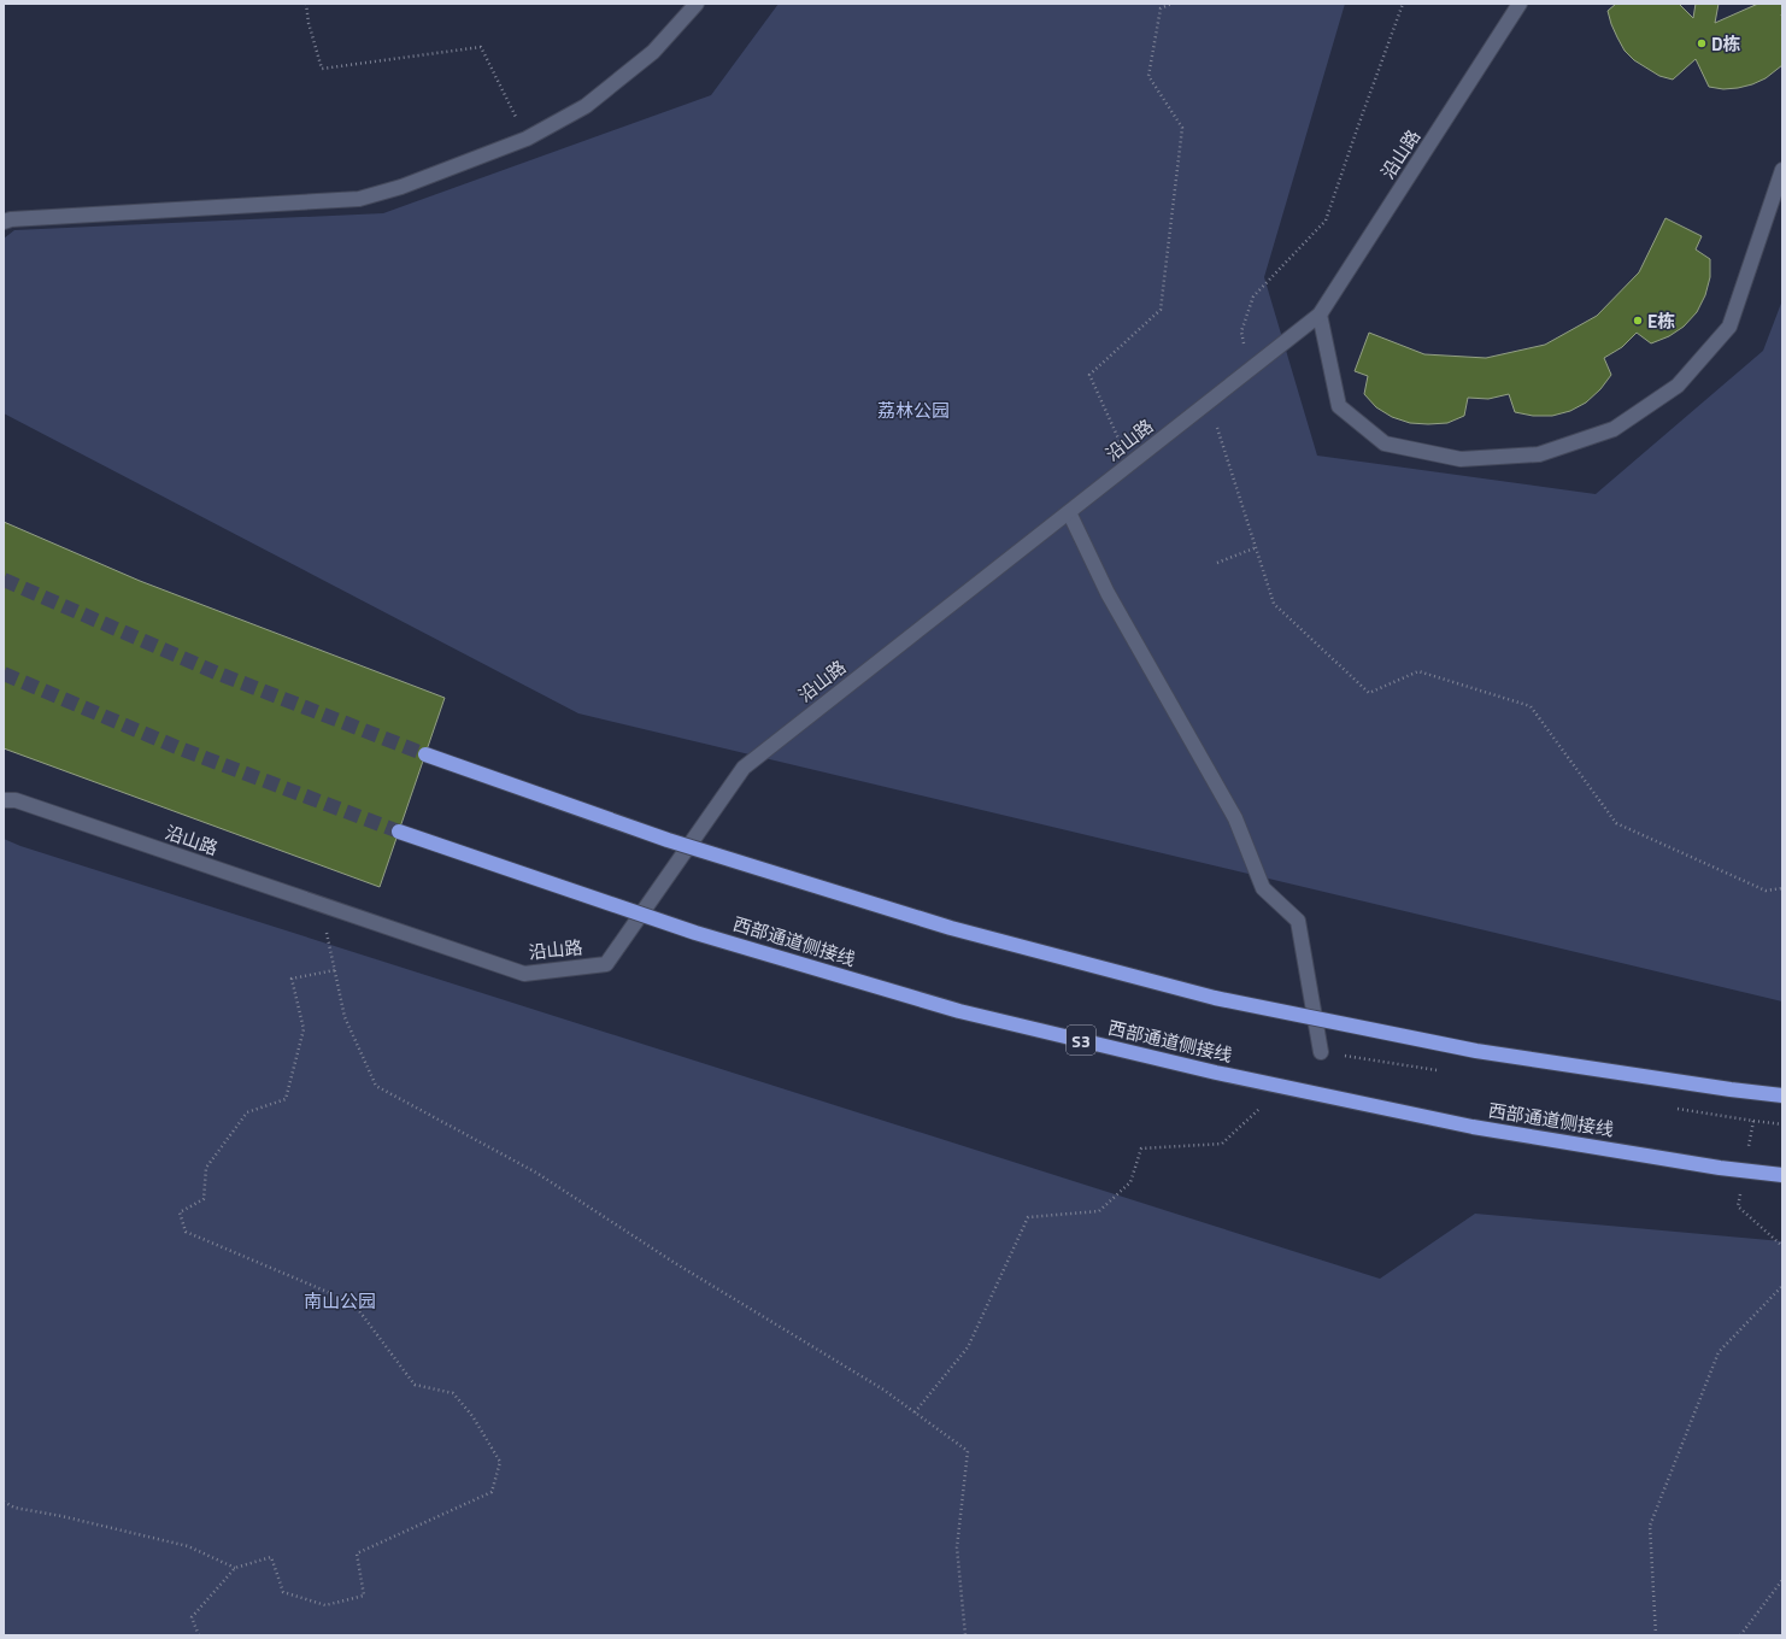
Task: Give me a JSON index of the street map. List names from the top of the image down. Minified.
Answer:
{"streets":{"highway":["西部通道侧接线","S3"],"street":["沿山路"]},"parks":["荔林公园","南山公园"],"places":["D栋","E栋"]}
